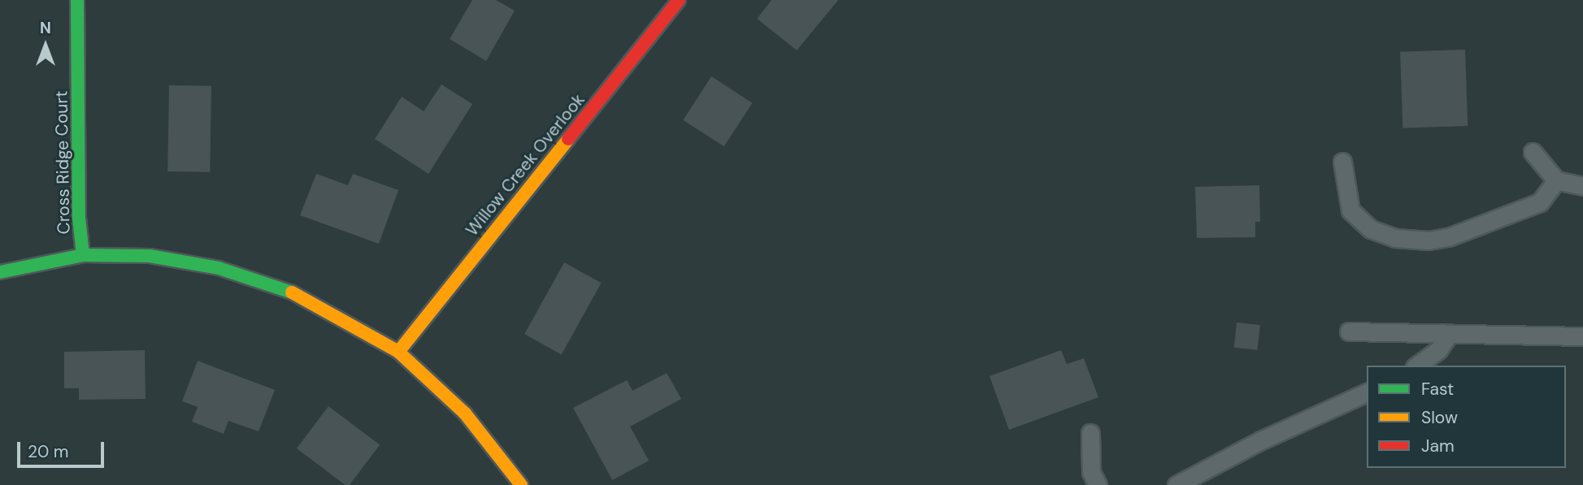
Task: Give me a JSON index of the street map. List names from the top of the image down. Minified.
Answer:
{"streets":{"street":["Cross Ridge Court","Willow Creek Overlook"]},"legend":["Fast","Slow","Jam"],"scale_bar":"20 m","north":"top"}
